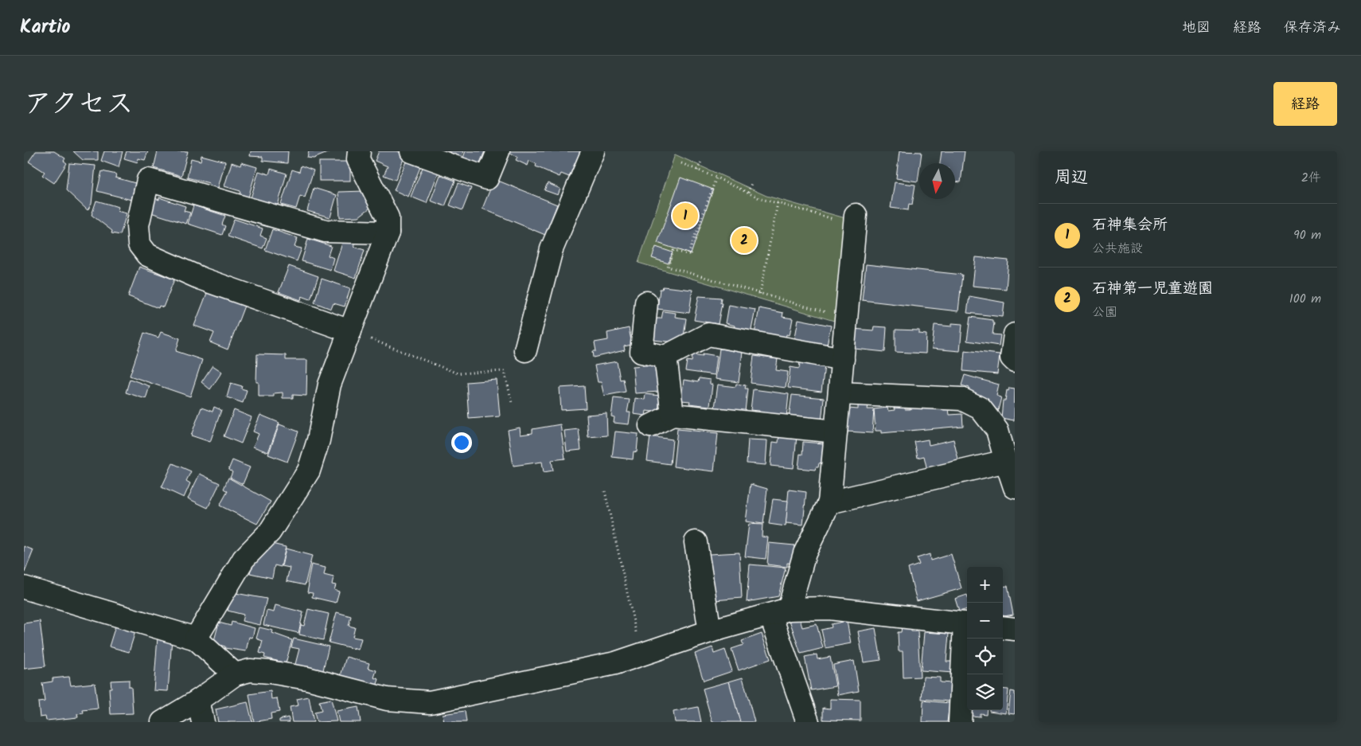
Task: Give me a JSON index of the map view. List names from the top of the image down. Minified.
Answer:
{"north":"bottom","page":{"header":"Kartio","nav":["地図","経路","保存済み"],"title":"アクセス","buttons":"経路","heading":["周辺","2件"],"pins":["1","2"],"list":[{"mark":"1","name":"石神集会所","note":"公共施設","value":"90 m"},{"mark":"2","name":"石神第一児童遊園","note":"公園","value":"100 m"}],"map_buttons":["+","−"]}}
